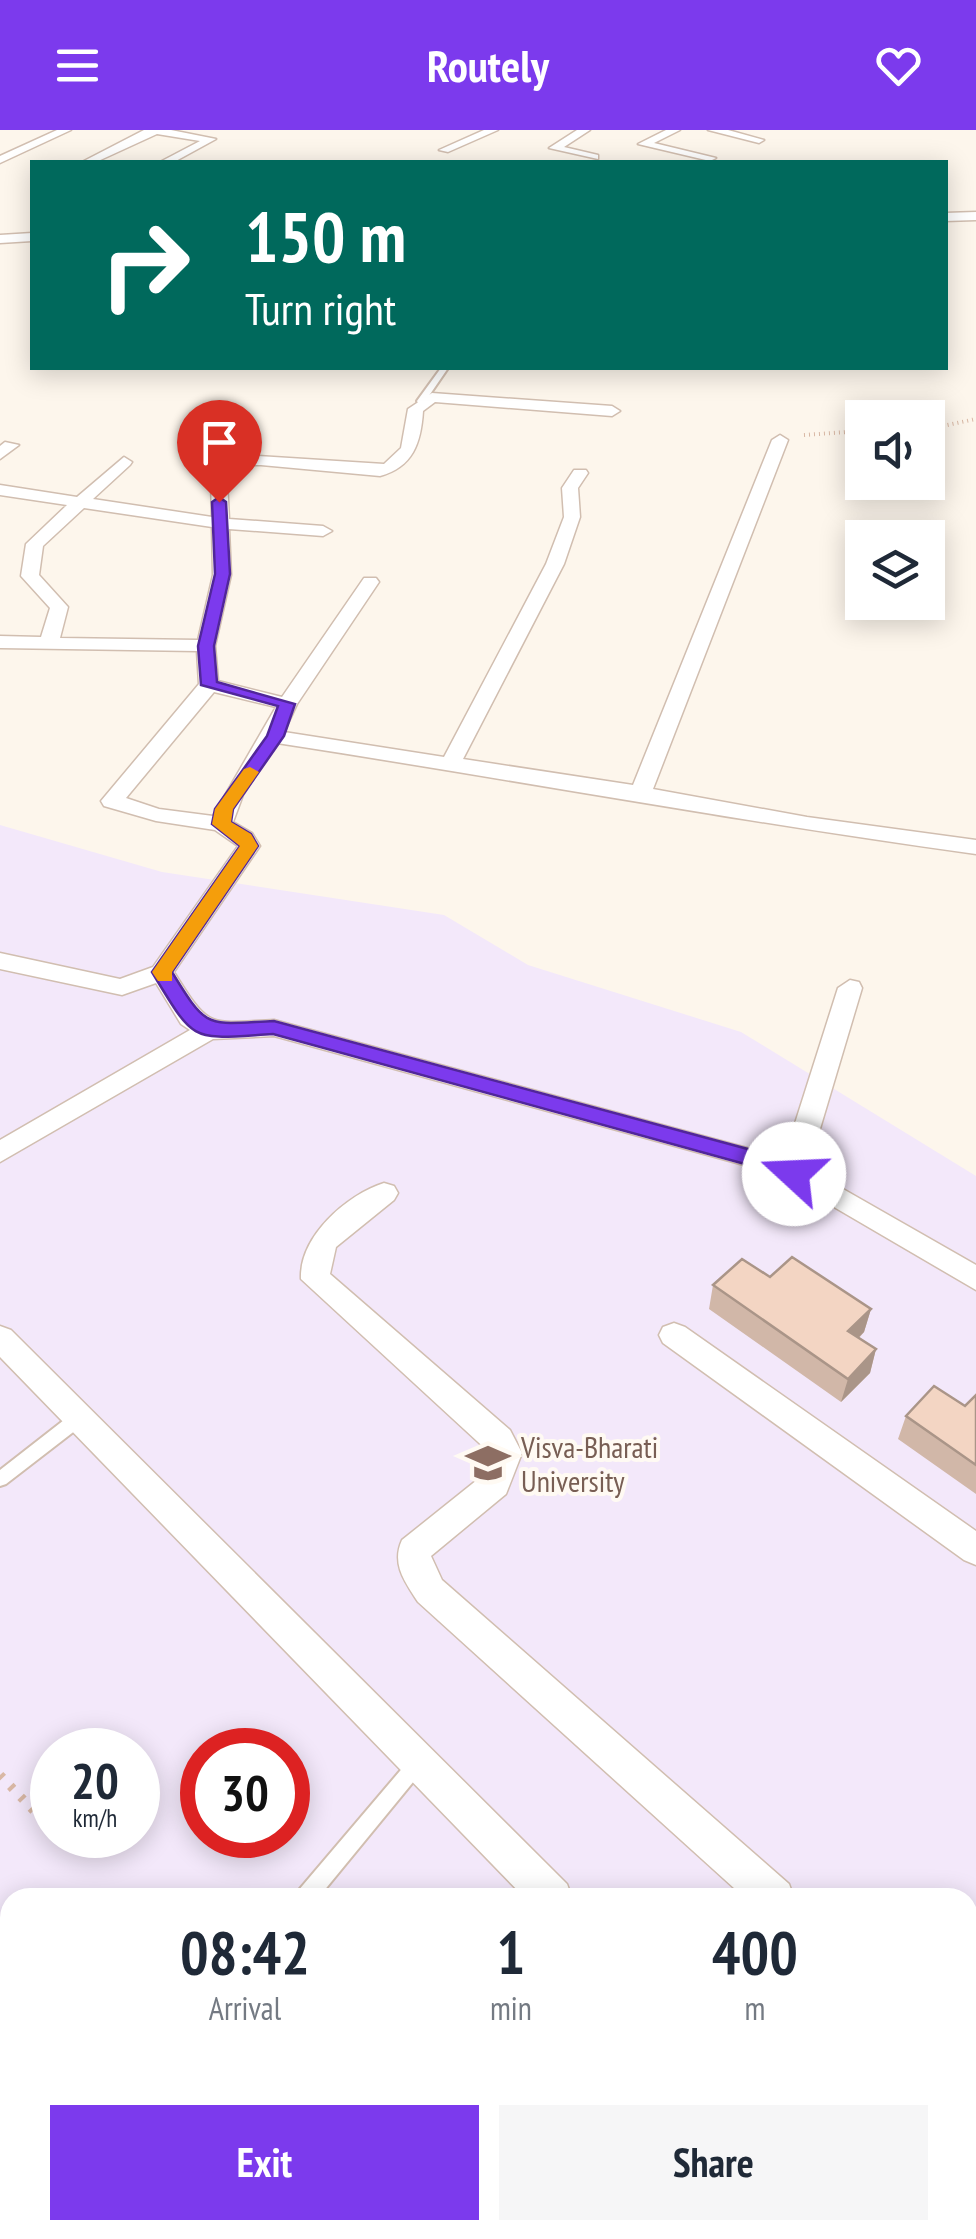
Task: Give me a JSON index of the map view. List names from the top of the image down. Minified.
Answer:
{"places":{"school or university":["Visva-Bharati University"]},"page":{"header":"Routely","turn":["150 m","Turn right"],"speed":"20 km/h","limit":"30","eta":["08:42","Arrival","1","min","400","m"],"buttons":["Exit","Share"]}}
